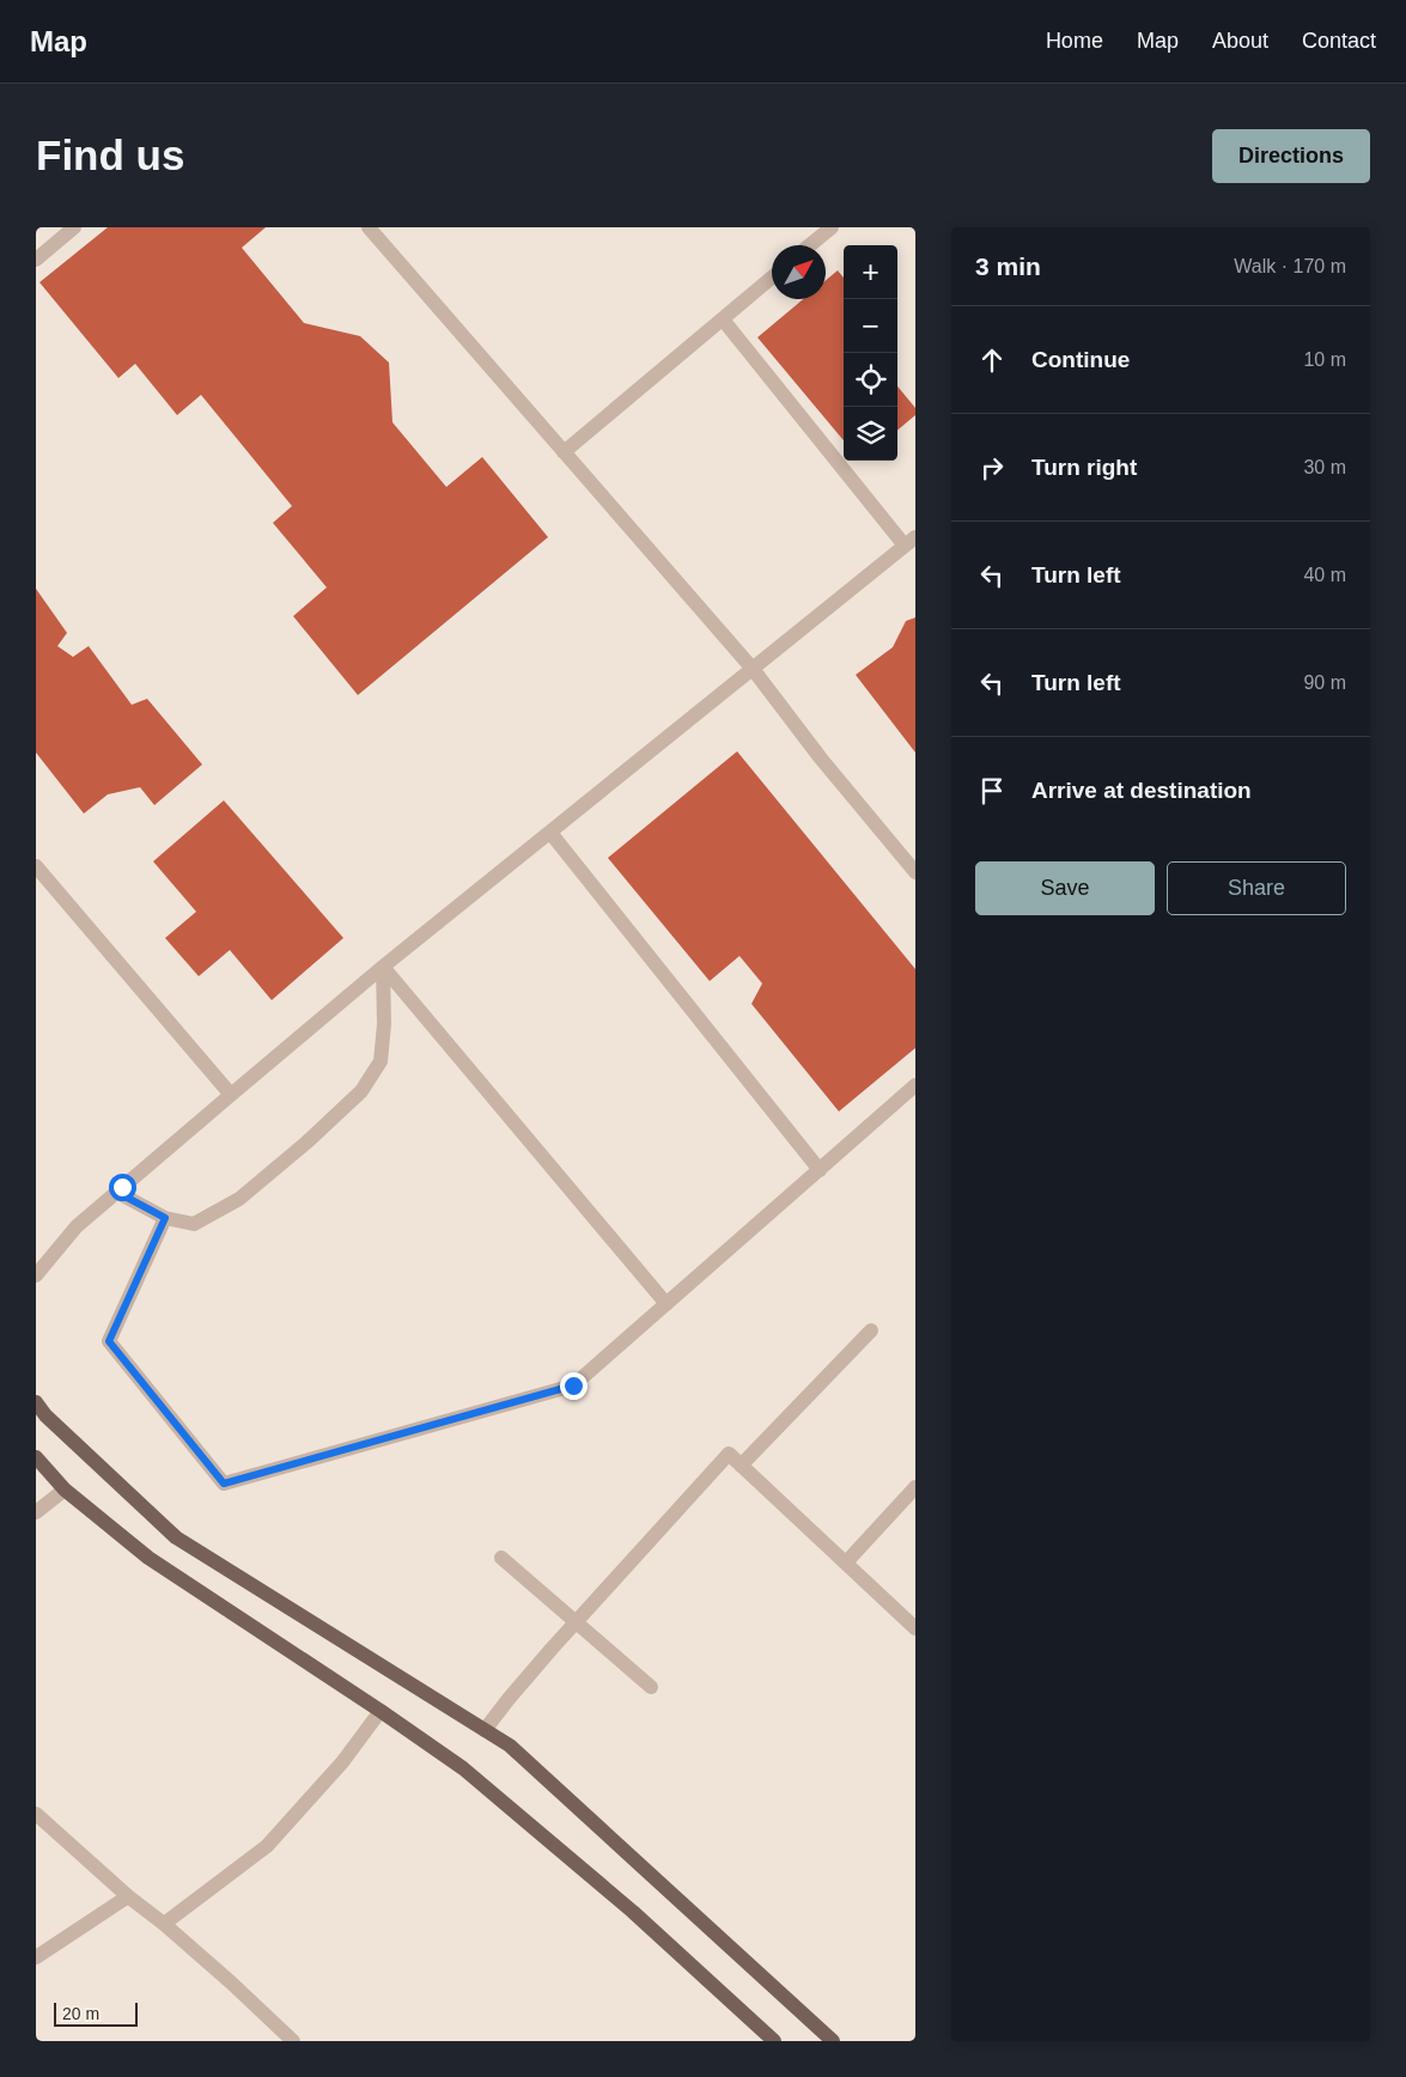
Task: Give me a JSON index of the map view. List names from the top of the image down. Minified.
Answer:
{"scale_bar":"20 m","north":"top right","page":{"header":"Map","nav":["Home","Map","About","Contact"],"buttons":["Directions",["Save","Share"]],"title":"Find us","heading":["3 min","Walk · 170 m"],"map_buttons":["+","−"],"list":[["Continue","10 m"],["Turn right","30 m"],["Turn left","40 m"],["Turn left","90 m"],"Arrive at destination"],"scale":"20 m"}}
